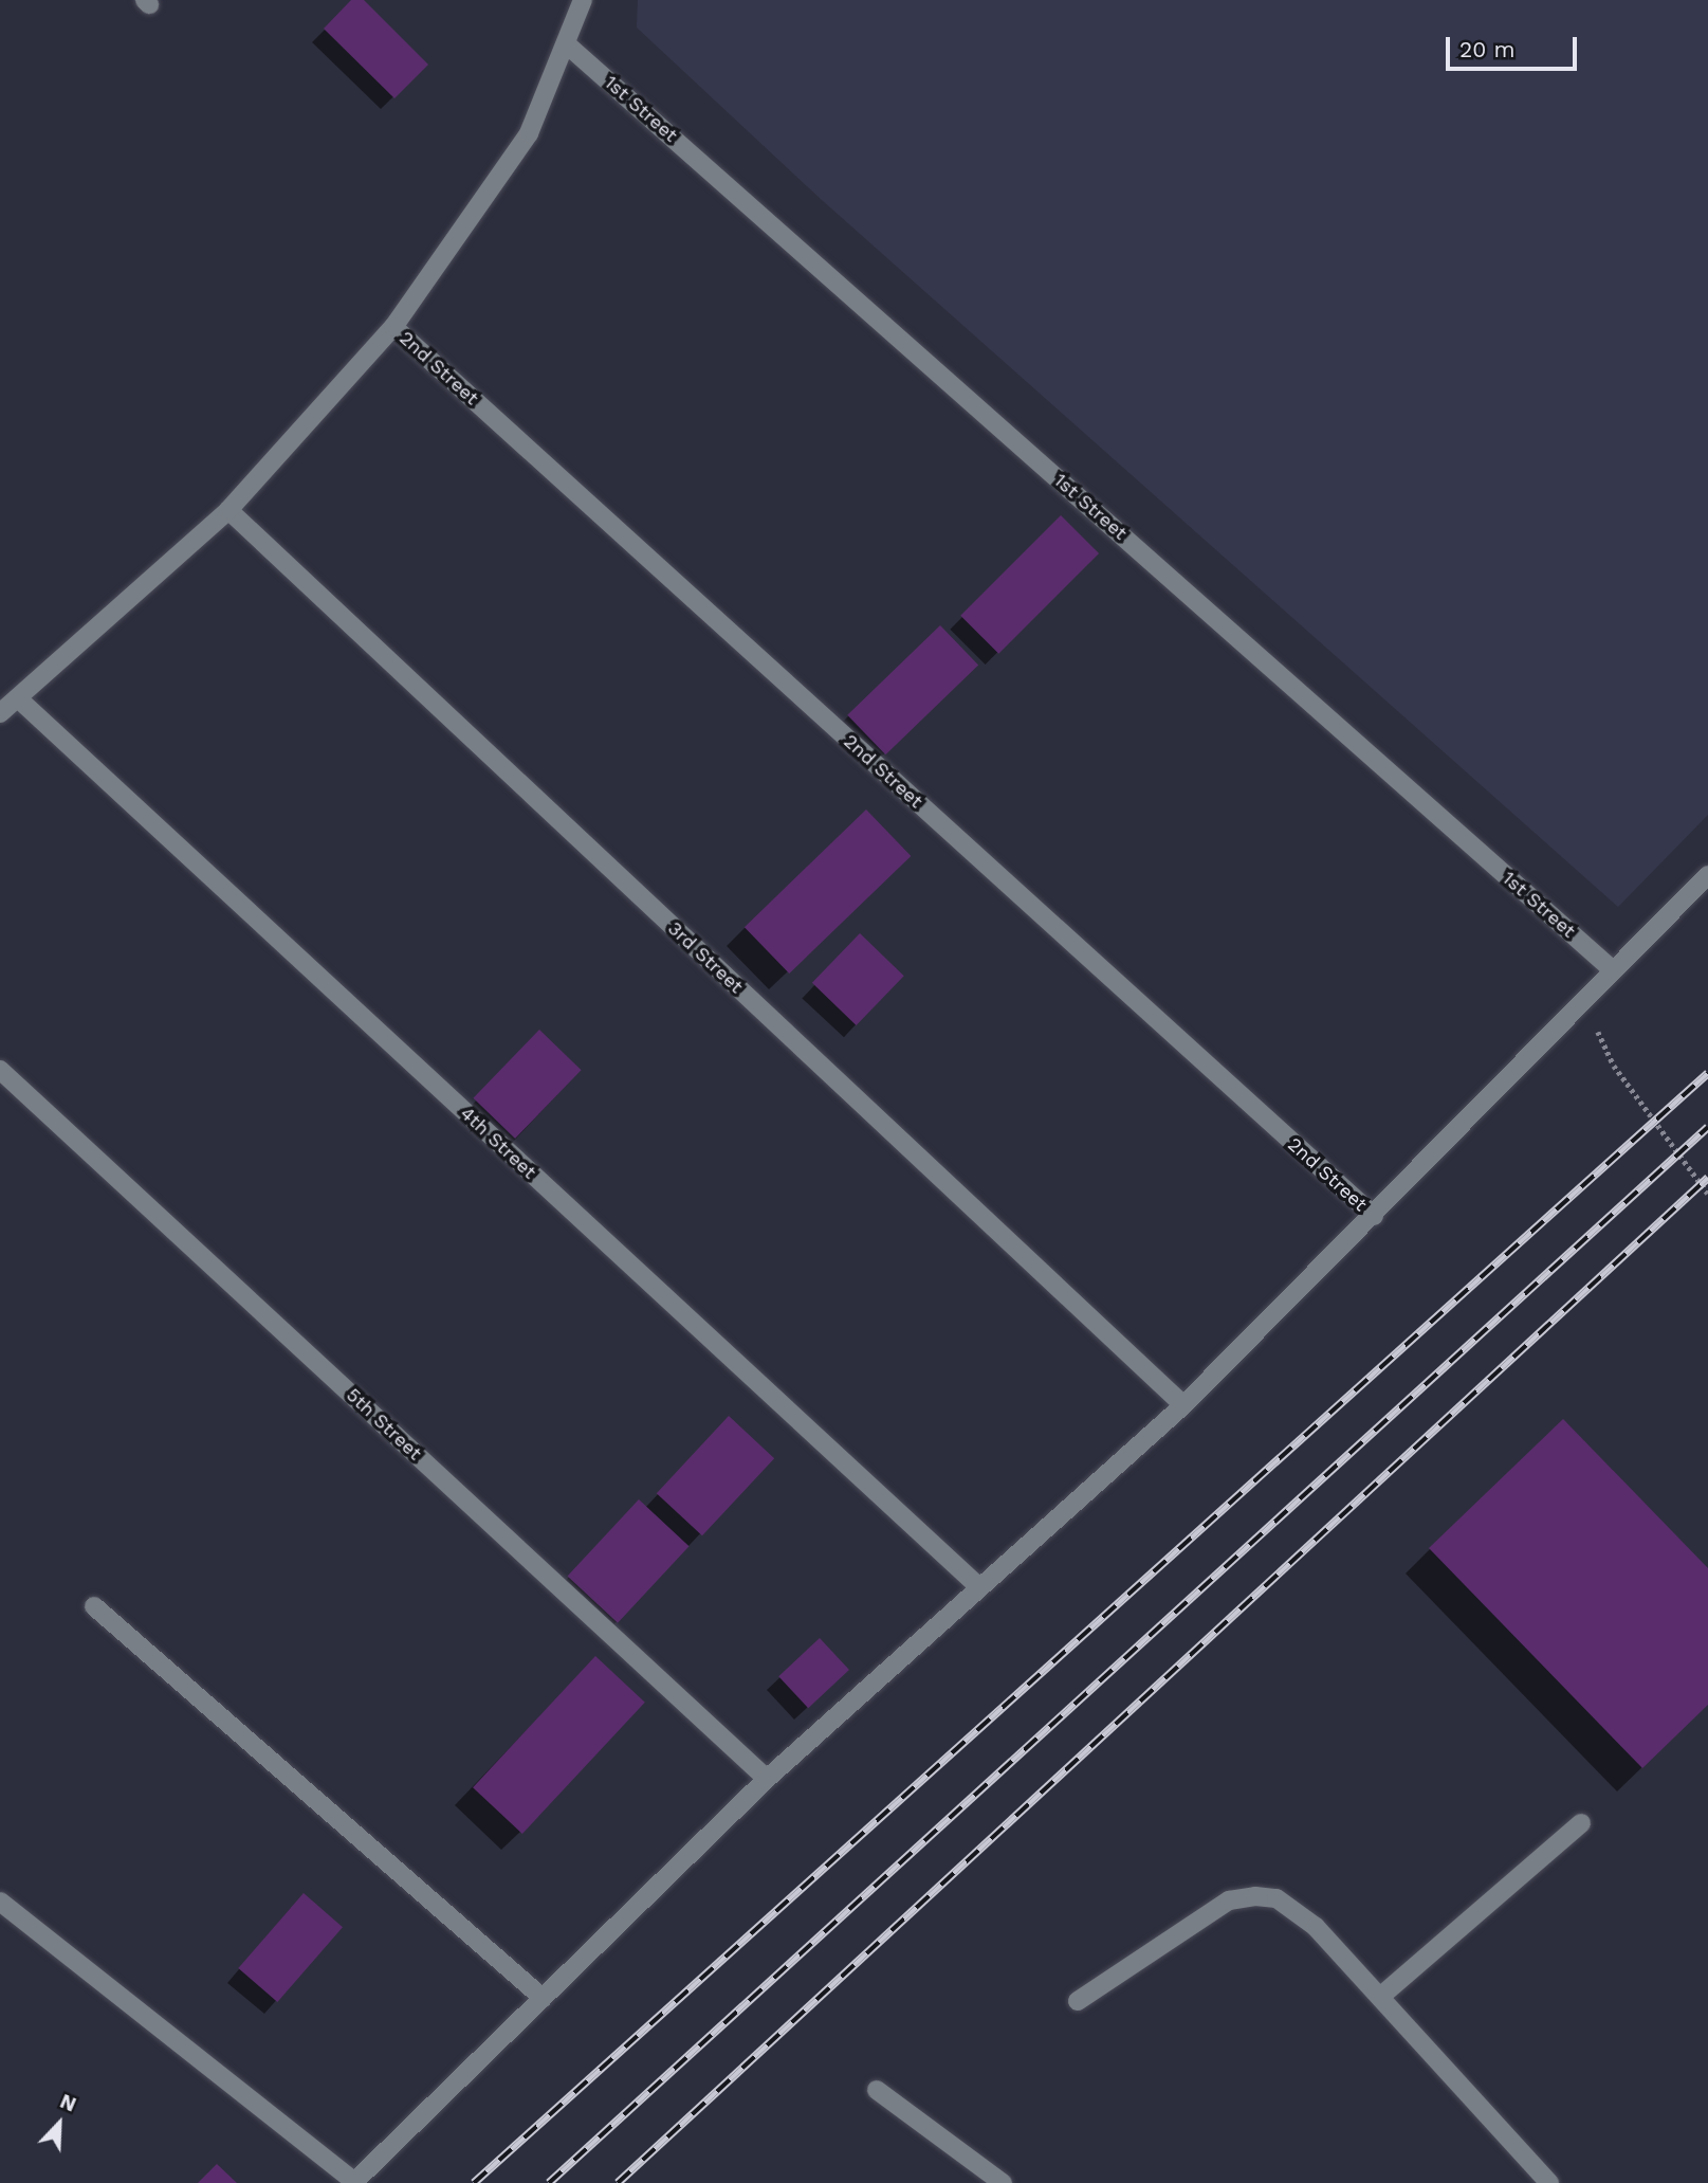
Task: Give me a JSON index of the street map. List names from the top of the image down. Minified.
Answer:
{"streets":{"street":["1st Street","2nd Street","3rd Street","4th Street","5th Street"]},"scale_bar":"20 m","north":"top right"}
